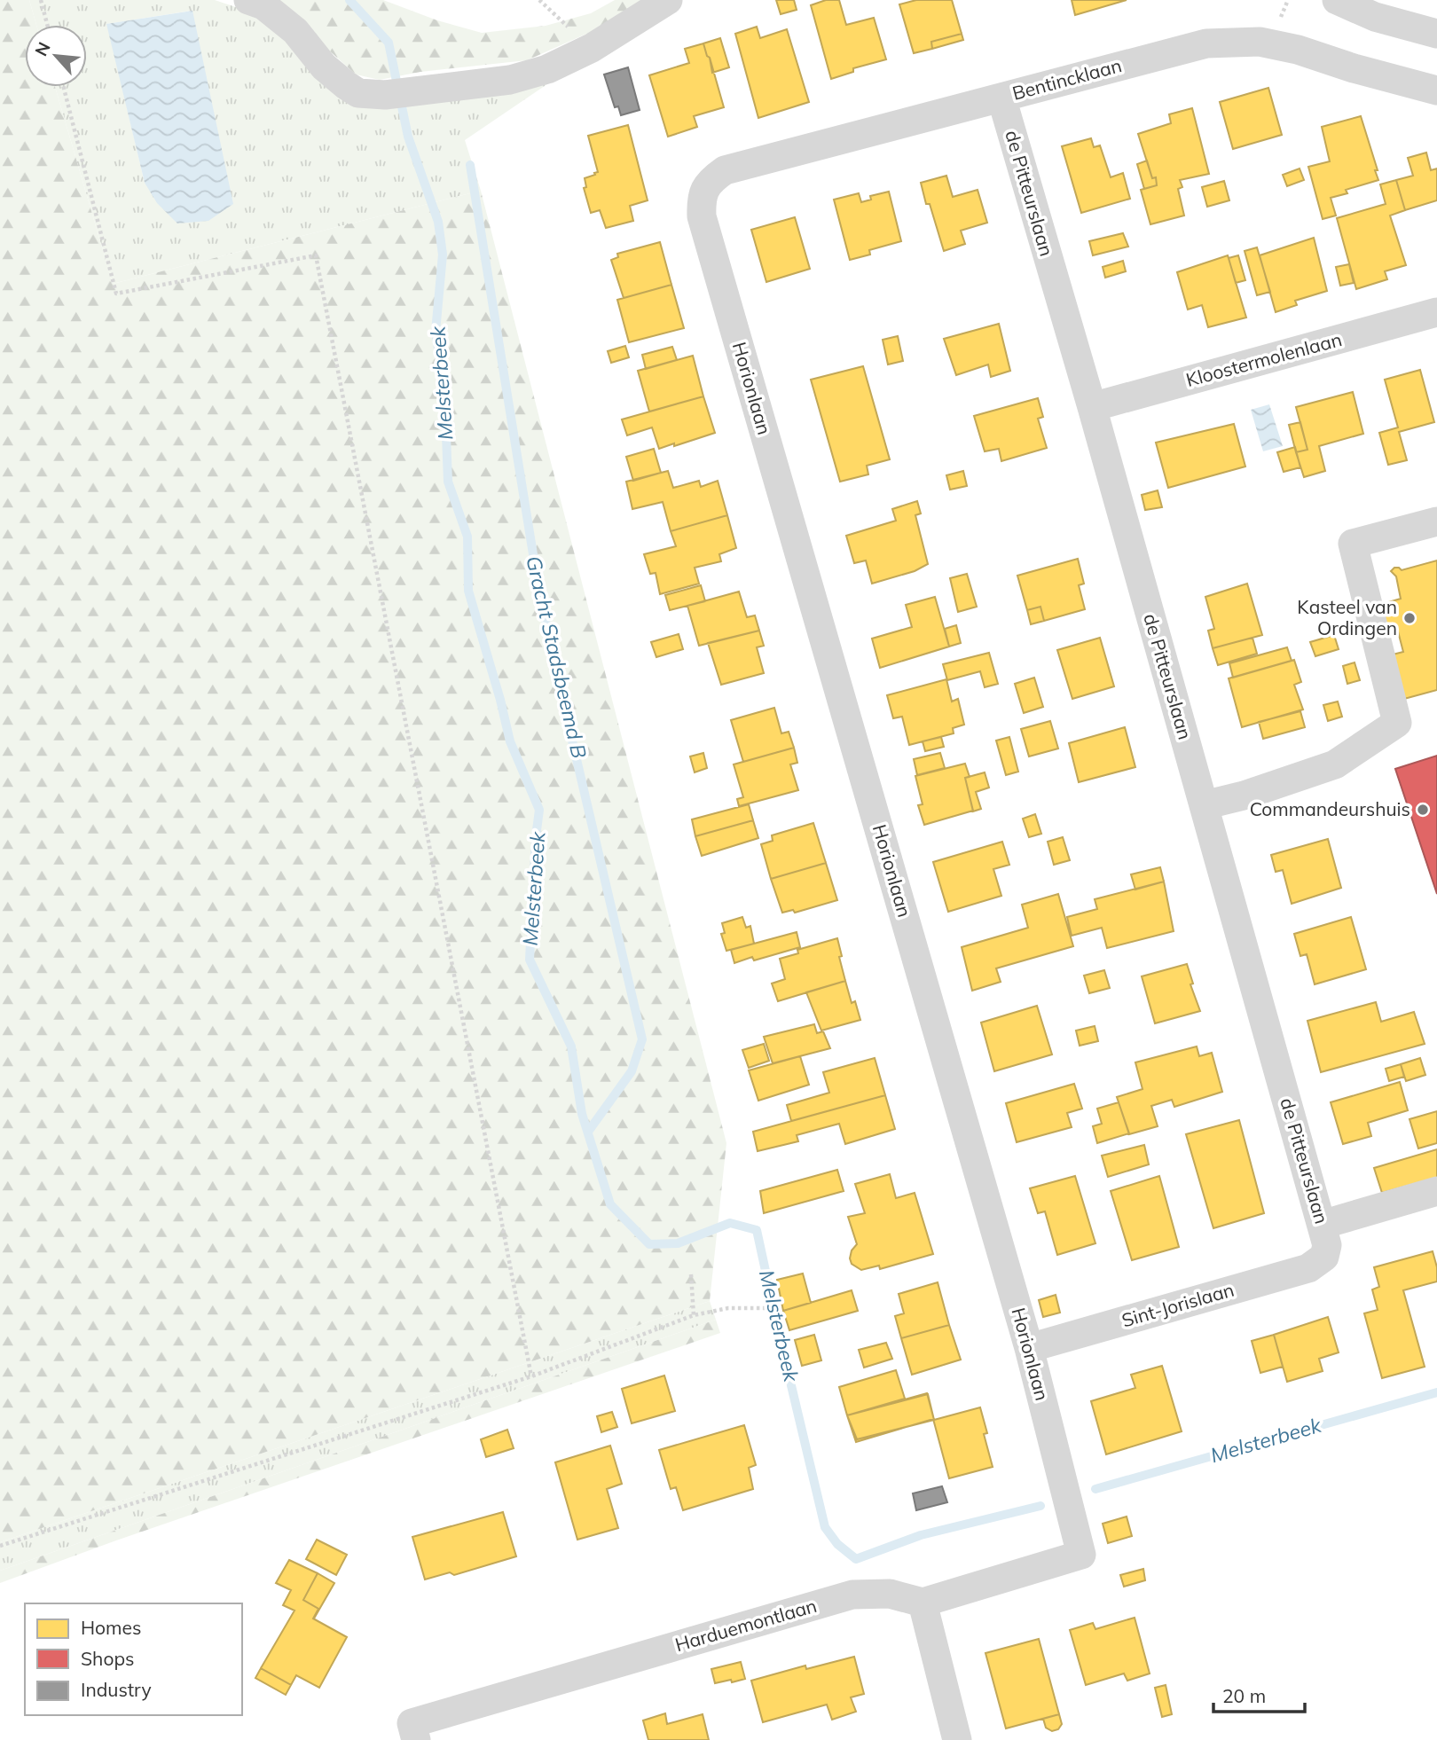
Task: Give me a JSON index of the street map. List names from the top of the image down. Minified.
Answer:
{"streets":{"street":["Bentincklaan","de Pitteurslaan","Kloostermolenlaan","Horionlaan","Sint-Jorislaan","Harduemontlaan"]},"crossings":[["Bentincklaan","de Pitteurslaan"],["Bentincklaan","Horionlaan"],["de Pitteurslaan","Kloostermolenlaan"],["de Pitteurslaan","Sint-Jorislaan"],["Horionlaan","Sint-Jorislaan"],["Horionlaan","Harduemontlaan"]],"water":["Melsterbeek","Gracht Stadsbeemd B"],"places":["Kasteel van Ordingen","Commandeurshuis"],"legend":["Homes","Shops","Industry"],"scale_bar":"20 m","north":"top left"}
